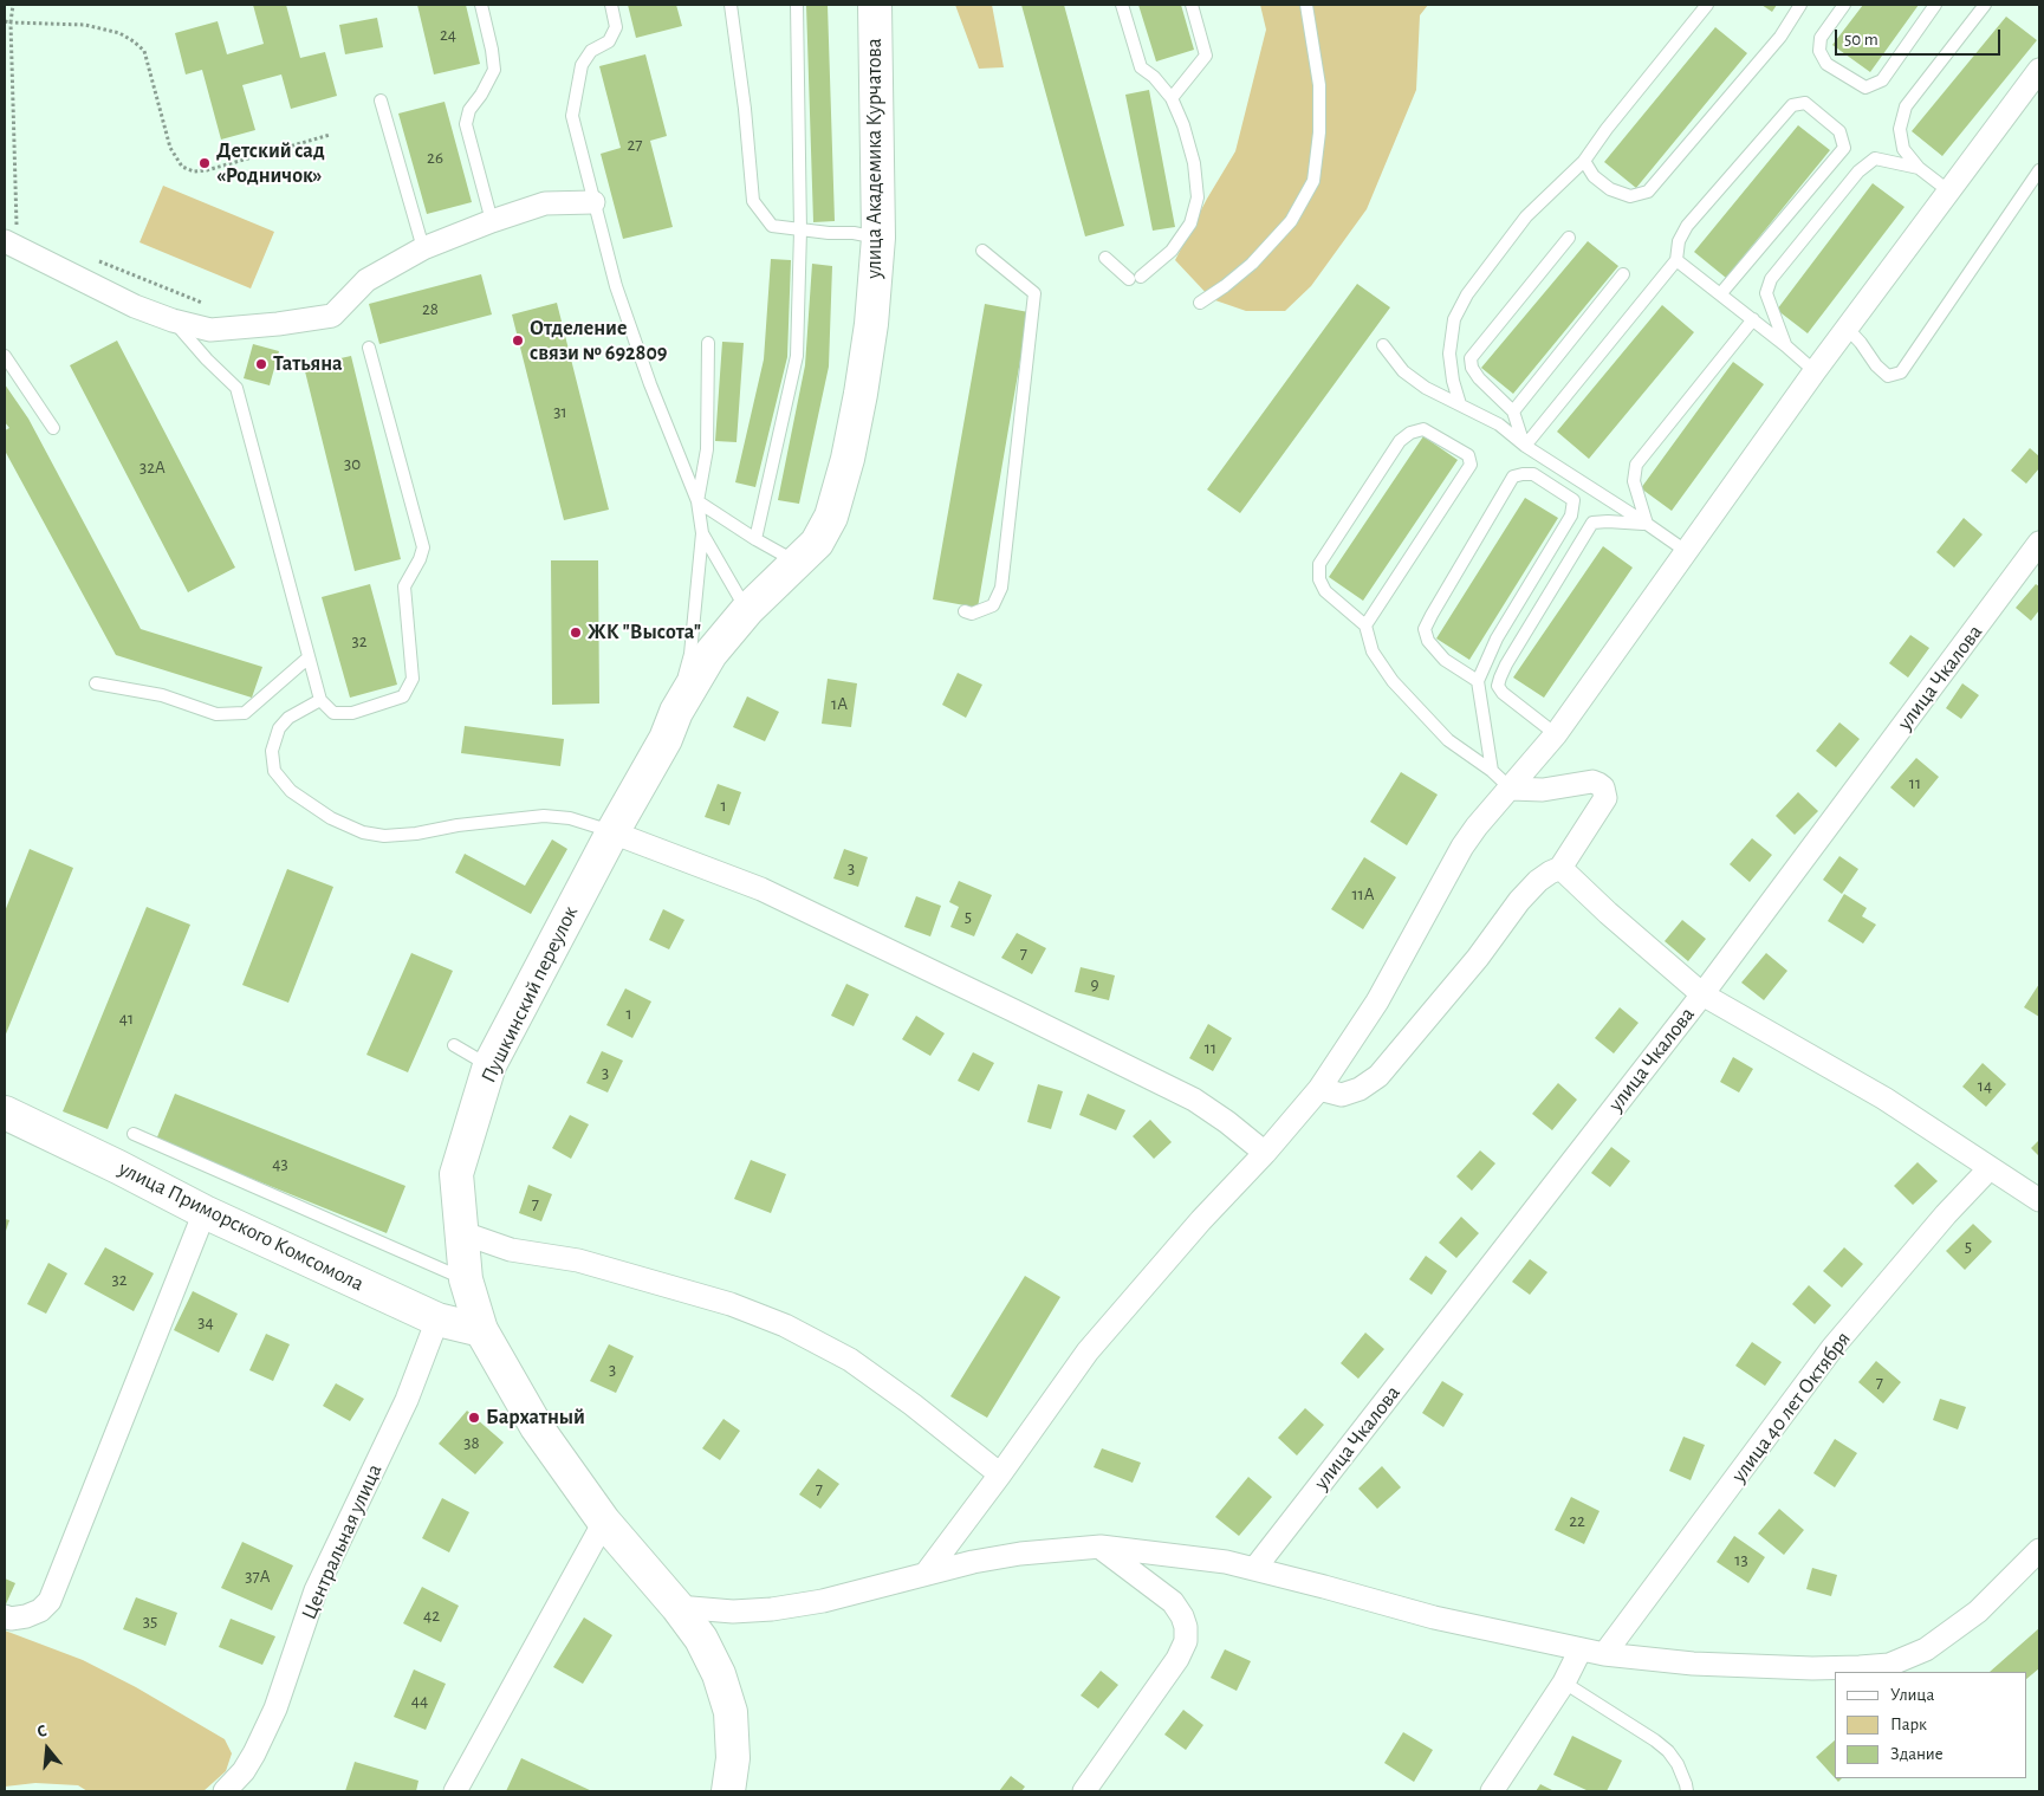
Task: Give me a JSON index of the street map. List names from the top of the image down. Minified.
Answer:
{"streets":{"main road":["улица Академика Курчатова","Пушкинский переулок","улица Приморского Комсомола"],"street":["улица Чкалова","улица 40 лет Октября","Центральная улица"]},"crossings":[["улица Академика Курчатова","Пушкинский переулок"],["Пушкинский переулок","улица Приморского Комсомола"],["улица Приморского Комсомола","Центральная улица"]],"places":["Детский сад «Родничок»","Отделение связи № 692809","Татьяна","ЖК \"Высота\"","Бархатный"],"house_numbers":["24","27","26","28","31","30","32А","32","1А","11","1","3","11А","5","7","9","1","41","11","3","14","43","7","5","32","34","3","7","38","7","22","13","37А","42","35","44"],"legend":["Улица","Парк","Здание"],"scale_bar":"50 m","north":"top"}
